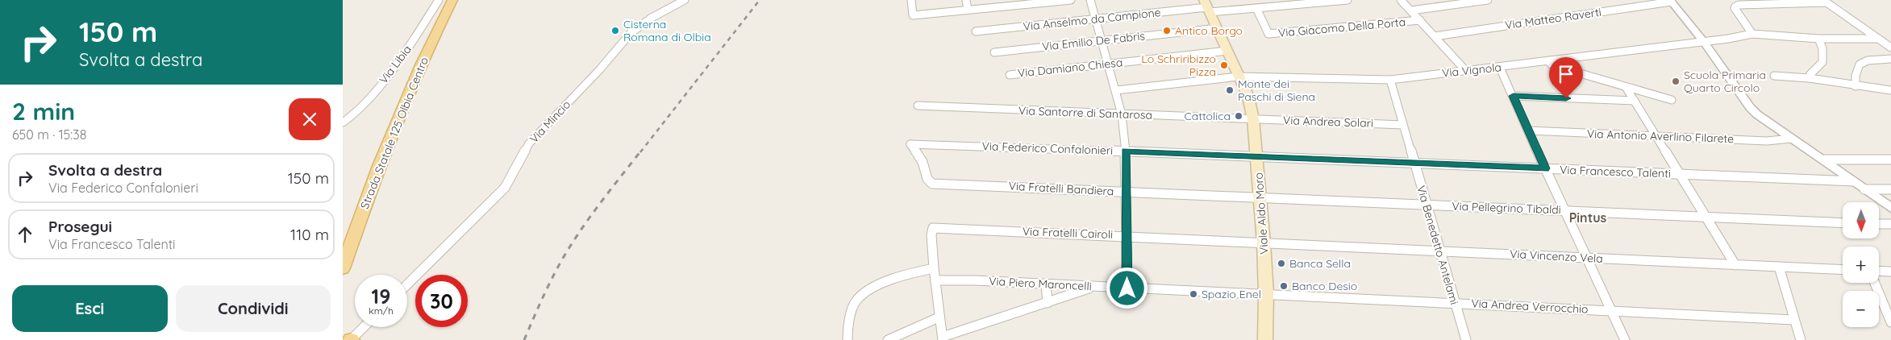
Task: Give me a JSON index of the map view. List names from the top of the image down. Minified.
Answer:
{"streets":{"main road":["Strada Statale 125 Olbia Centro","Viale Aldo Moro"],"street":["Via Matteo Raverti","Via Anselmo da Campione","Via Giacomo Della Porta","Via Emilio De Fabris","Via Libia","Via Damiano Chiesa","Via Vignola","Via Santorre di Santarosa","Via Mincio","Via Andrea Solari","Via Antonio Averlino Filarete","Via Federico Confalonieri","Via Francesco Talenti","Via Fratelli Bandiera","Via Pellegrino Tibaldi","Via Fratelli Cairoli","Via Benedetto Antelami","Via Vincenzo Vela","Via Piero Maroncelli","Via Andrea Verrocchio"]},"crossings":[["Via Anselmo da Campione","Via Giacomo Della Porta"],["Via Anselmo da Campione","Viale Aldo Moro"],["Via Emilio De Fabris","Viale Aldo Moro"],["Via Damiano Chiesa","Viale Aldo Moro"],["Via Vignola","Viale Aldo Moro"],["Via Vignola","Via Benedetto Antelami"],["Via Santorre di Santarosa","Via Andrea Solari"],["Via Santorre di Santarosa","Viale Aldo Moro"],["Via Andrea Solari","Viale Aldo Moro"],["Via Andrea Solari","Via Benedetto Antelami"],["Via Federico Confalonieri","Via Francesco Talenti"],["Via Federico Confalonieri","Via Fratelli Bandiera"],["Via Federico Confalonieri","Viale Aldo Moro"],["Via Francesco Talenti","Viale Aldo Moro"],["Via Francesco Talenti","Via Benedetto Antelami"],["Via Fratelli Bandiera","Via Pellegrino Tibaldi"],["Via Fratelli Bandiera","Viale Aldo Moro"],["Via Pellegrino Tibaldi","Viale Aldo Moro"],["Via Pellegrino Tibaldi","Via Benedetto Antelami"],["Viale Aldo Moro","Via Fratelli Cairoli"],["Viale Aldo Moro","Via Vincenzo Vela"],["Viale Aldo Moro","Via Piero Maroncelli"],["Viale Aldo Moro","Via Andrea Verrocchio"],["Via Fratelli Cairoli","Via Vincenzo Vela"],["Via Benedetto Antelami","Via Vincenzo Vela"],["Via Benedetto Antelami","Via Andrea Verrocchio"],["Via Piero Maroncelli","Via Andrea Verrocchio"]],"districts":["Pintus"],"places":["Cisterna Romana di Olbia","Antico Borgo","Lo Schriribizzo Pizza","Scuola Primaria Quarto Circolo","Monte dei Paschi di Siena","Cattolica","Banca Sella","Banco Desio","Spazio Enel"],"north":"bottom","page":{"turn":["150 m","Svolta a destra"],"heading":["2 min","650 m · 15:38"],"list":[{"name":"Svolta a destra","note":"Via Federico Confalonieri","value":"150 m"},{"name":"Prosegui","note":"Via Francesco Talenti","value":"110 m"}],"map_buttons":["+","−"],"speed":"19 km/h","limit":"30","buttons":["Esci","Condividi"]}}
